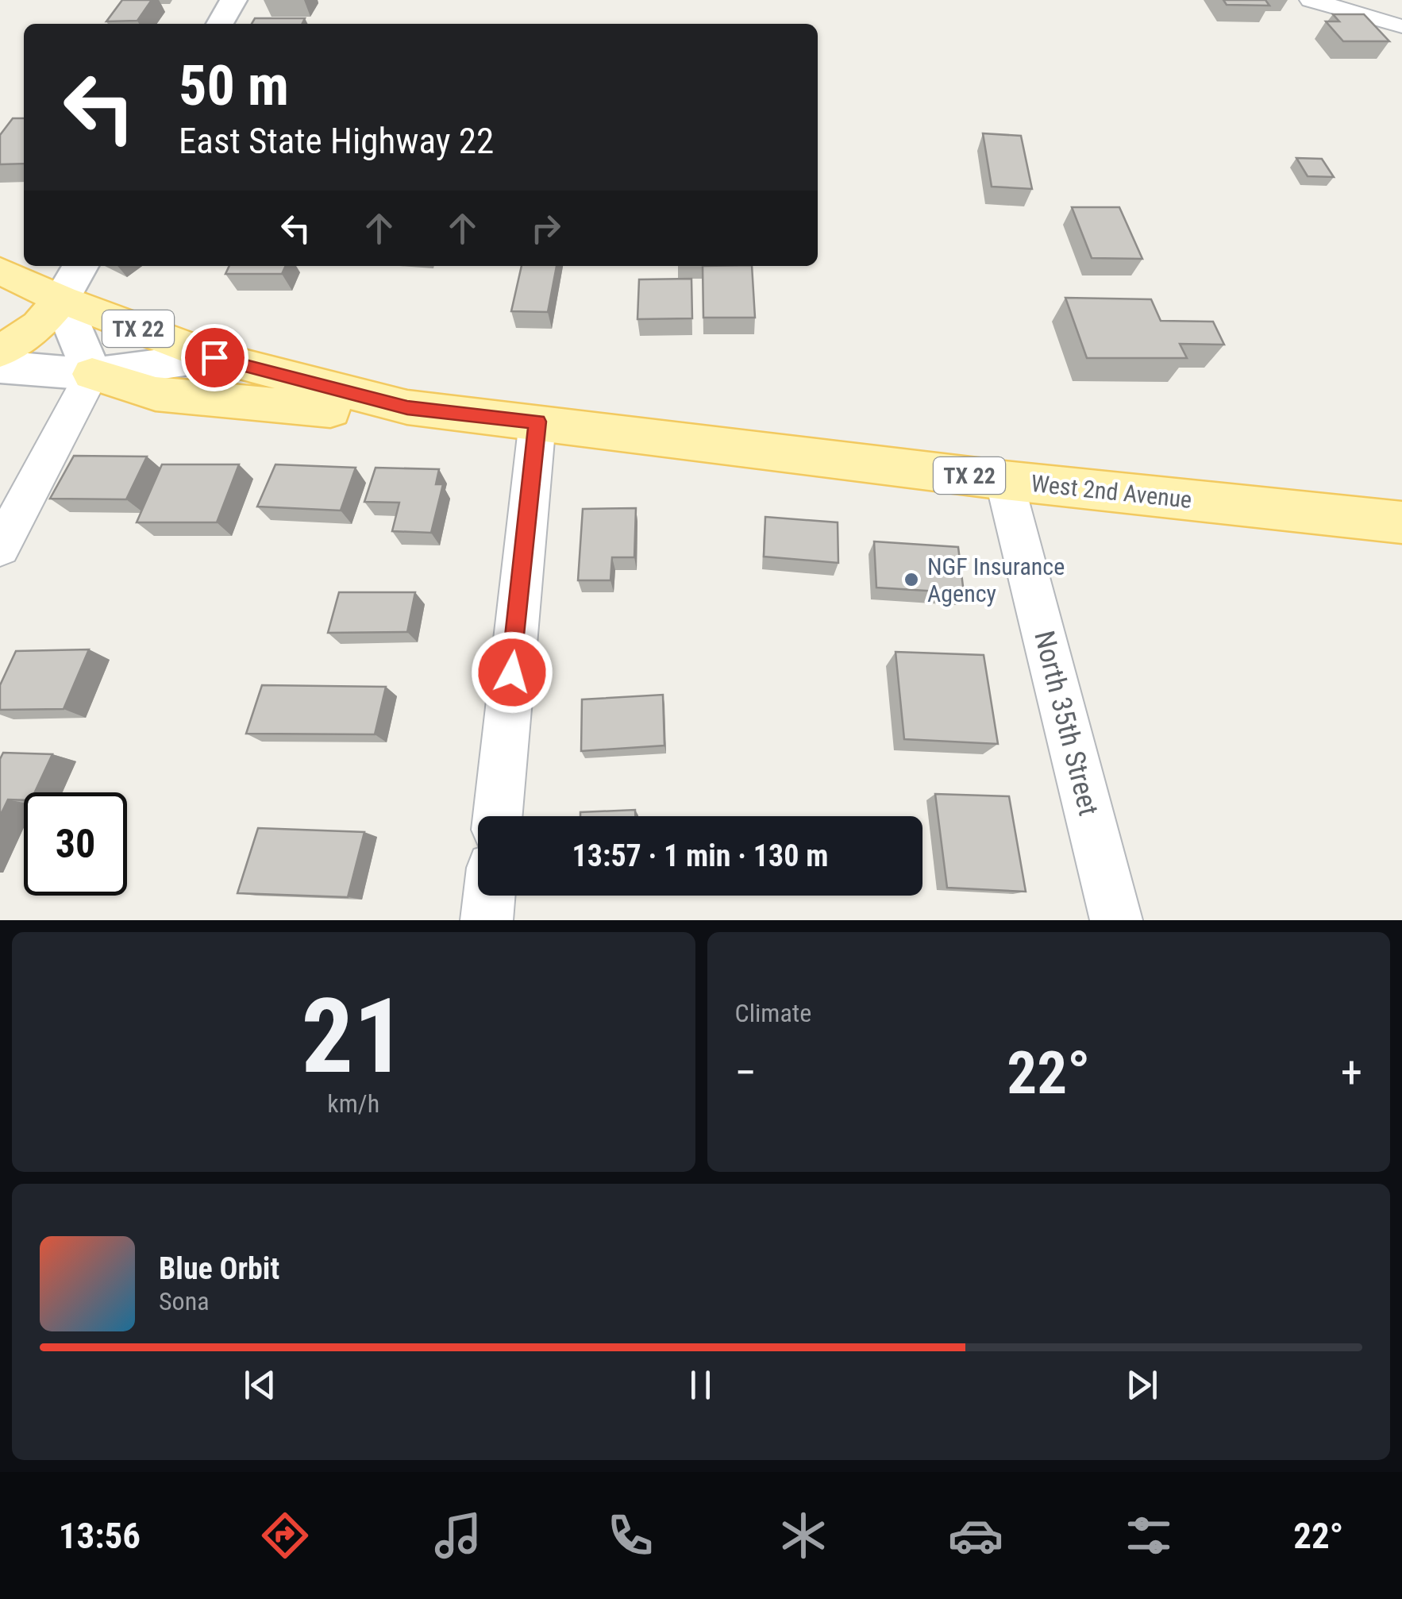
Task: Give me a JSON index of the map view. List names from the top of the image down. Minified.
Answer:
{"streets":{"main road":["TX 22","West 2nd Avenue"],"street":["North 35th Street"]},"crossings":[["TX 22","West 2nd Avenue"],["West 2nd Avenue","North 35th Street"]],"places":["NGF Insurance Agency"],"page":{"turn":["50 m","East State Highway 22"],"limit":"30","trip":"13:57 · 1 min · 130 m","tile":[["21","km/h"],"Climate"],"heat":["−","22°","+"],"song":["Blue Orbit","Sona"],"tabs":["13:56","22°"]}}
